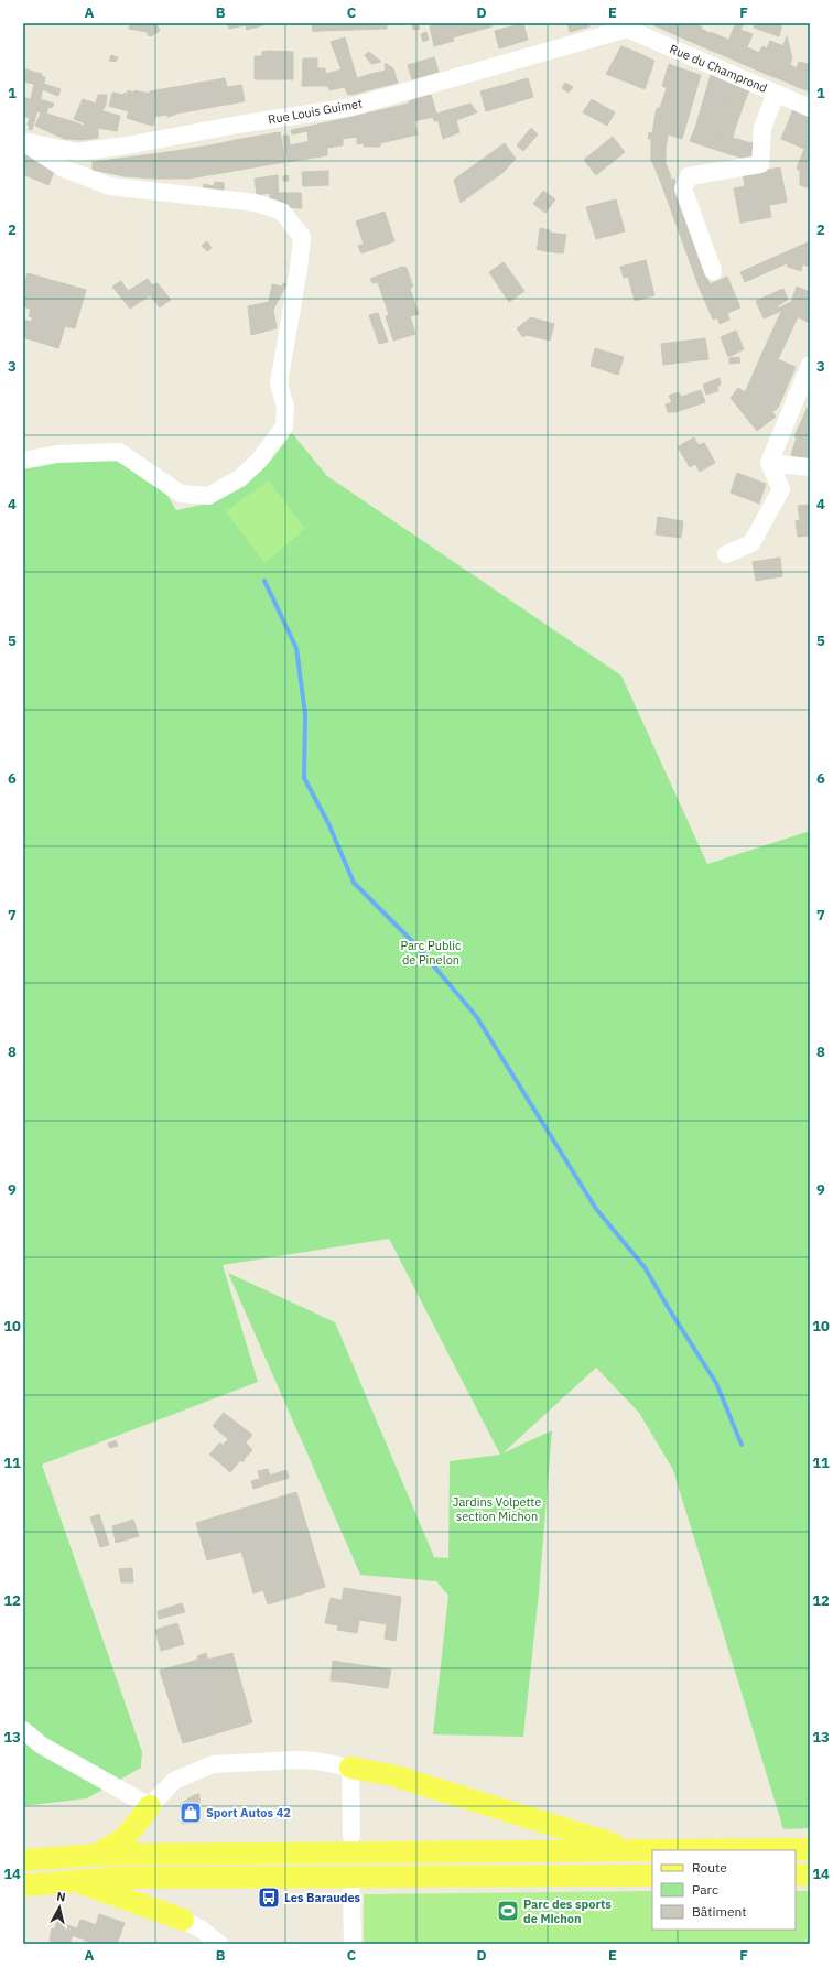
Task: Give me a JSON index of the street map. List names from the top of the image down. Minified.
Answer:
{"streets":{"street":["Rue du Champrond","Rue Louis Guimet"]},"crossings":[["Rue du Champrond","Rue Louis Guimet"]],"parks":["Parc Public de Pinelon","Jardins Volpette section Michon"],"places":{"shop":["Sport Autos 42"],"bus stop":["Les Baraudes"],"sports":["Parc des sports de Michon"]},"legend":["Route","Parc","Bâtiment"],"north":"top","grid":{"columns":["A","B","C","D","E","F"],"rows":["1","2","3","4","5","6","7","8","9","10","11","12","13","14"]}}
